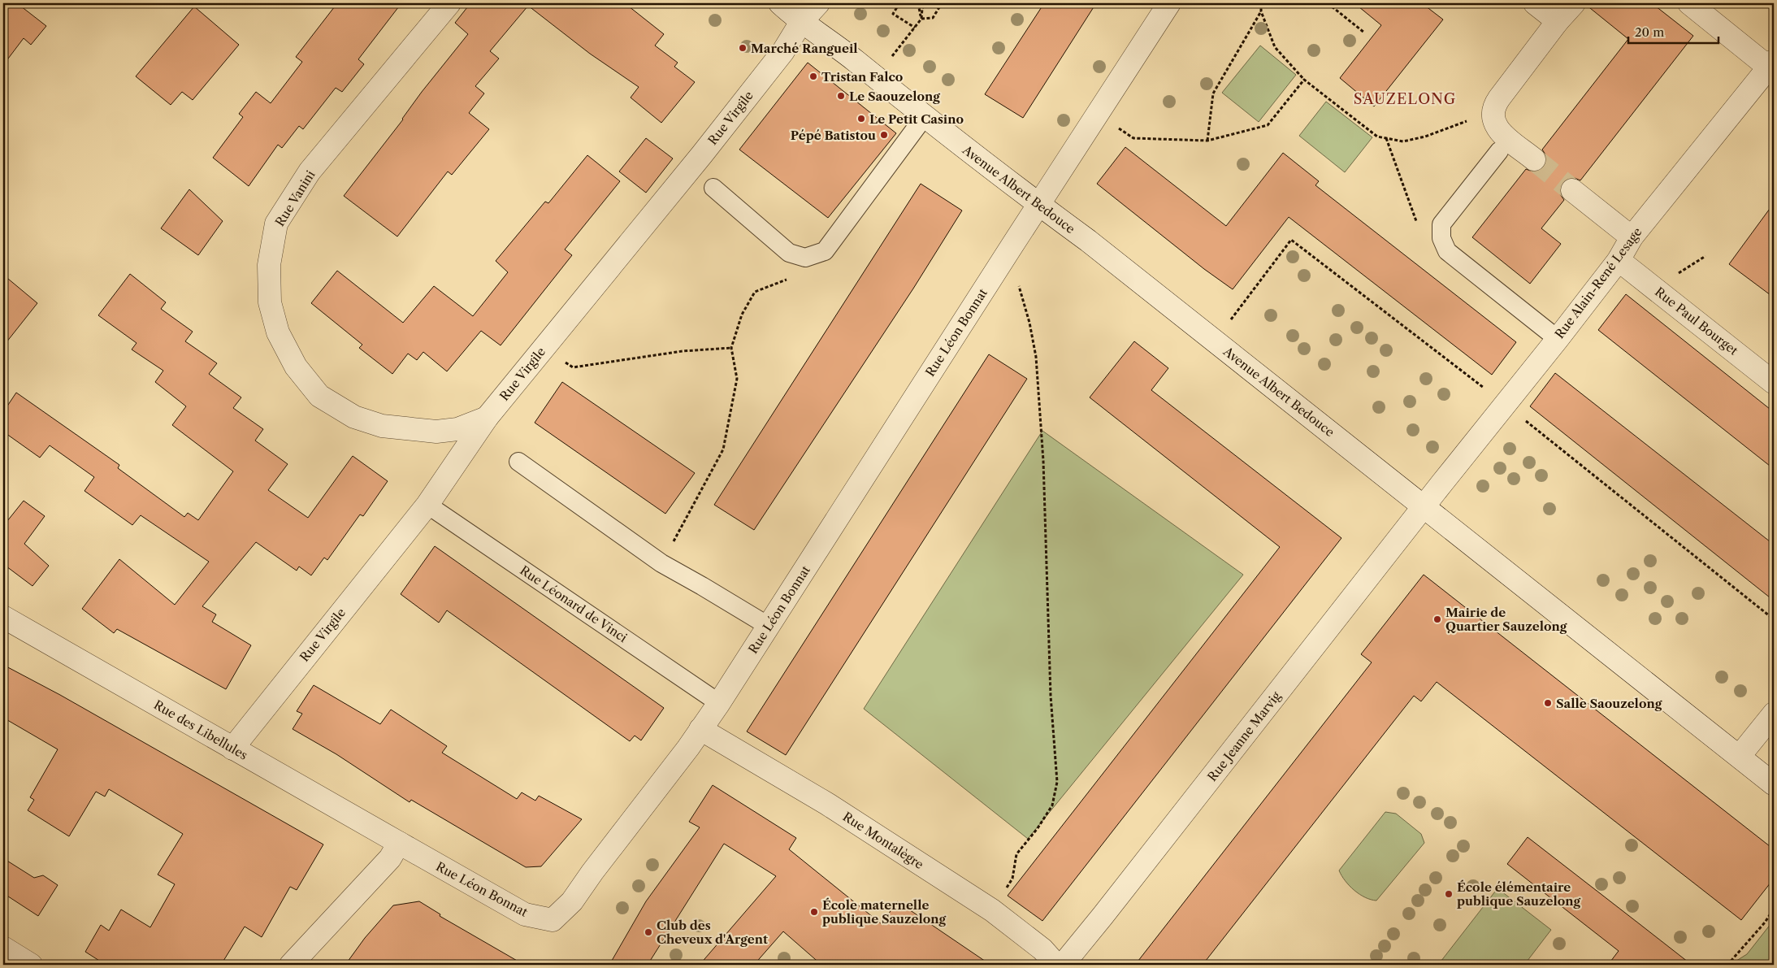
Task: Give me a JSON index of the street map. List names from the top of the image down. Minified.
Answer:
{"streets":{"street":["Rue Virgile","Avenue Albert Bedouce","Rue Vanini","Rue Alain-René Lesage","Rue Paul Bourget","Rue Léon Bonnat","Rue des Libellules","Rue Jeanne Marvig","Rue Montalègre"],"lane":["Rue Léonard de Vinci"]},"crossings":[["Rue Virgile","Avenue Albert Bedouce"],["Rue Virgile","Rue Vanini"],["Rue Virgile","Rue Léonard de Vinci"],["Rue Virgile","Rue des Libellules"],["Avenue Albert Bedouce","Rue Alain-René Lesage"],["Avenue Albert Bedouce","Rue Léon Bonnat"],["Avenue Albert Bedouce","Rue Jeanne Marvig"],["Rue Alain-René Lesage","Rue Paul Bourget"],["Rue Alain-René Lesage","Rue Jeanne Marvig"],["Rue Léon Bonnat","Rue Léonard de Vinci"],["Rue Léon Bonnat","Rue des Libellules"],["Rue Léon Bonnat","Rue Montalègre"]],"districts":["SAUZELONG"],"places":["Marché Rangueil","Tristan Falco","Le Saouzelong","Le Petit Casino","Pépé Batistou","Mairie de Quartier Sauzelong","Salle Saouzelong","École élémentaire publique Sauzelong","École maternelle publique Sauzelong","Club des Cheveux d'Argent"],"scale_bar":"20 m"}
